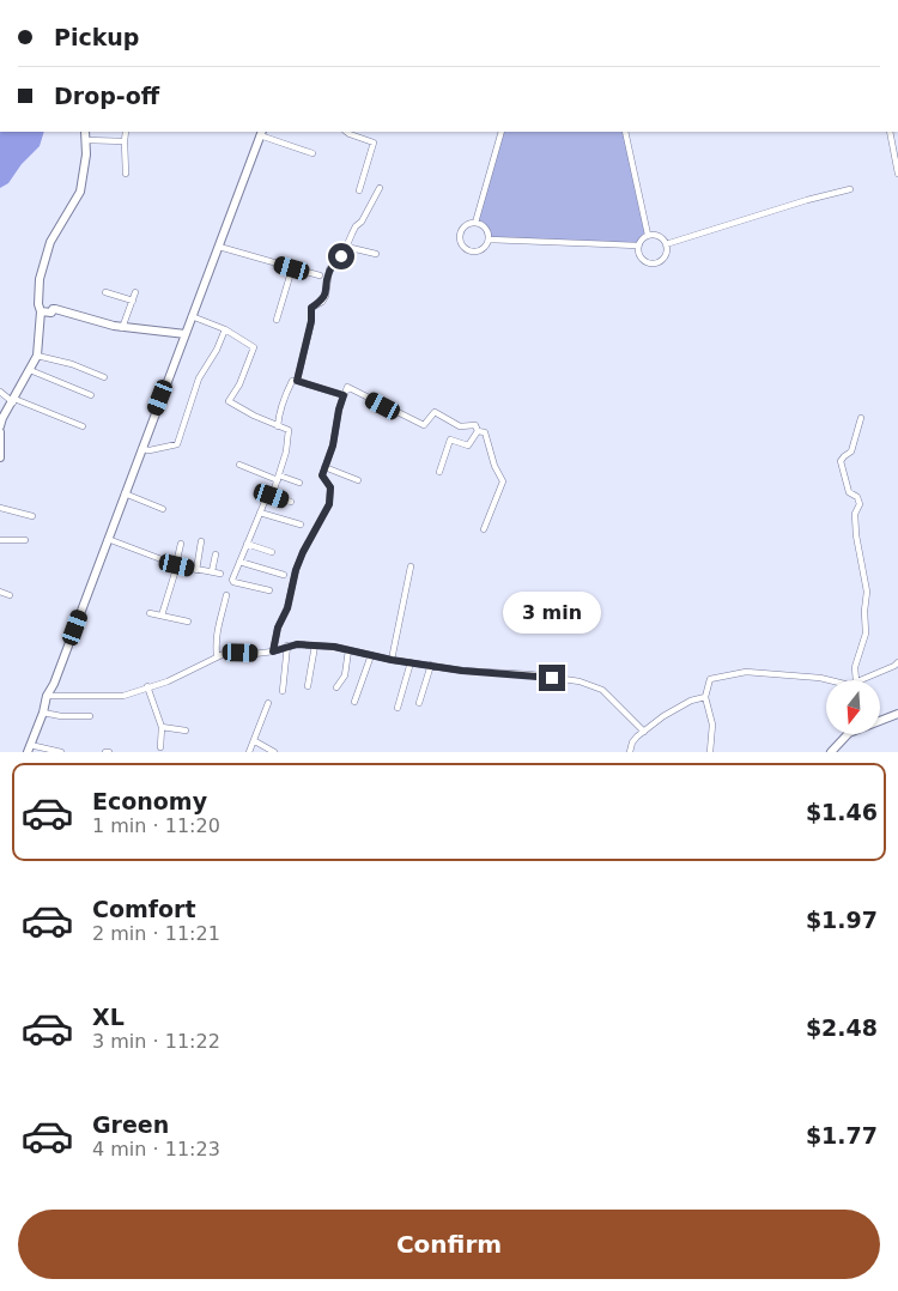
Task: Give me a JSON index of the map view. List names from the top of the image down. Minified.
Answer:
{"north":"bottom","page":{"banner":["Pickup","Drop-off"],"bubble":"3 min","list":[{"name":"Economy","note":"1 min · 11:20","value":"$1.46"},{"name":"Comfort","note":"2 min · 11:21","value":"$1.97"},{"name":"XL","note":"3 min · 11:22","value":"$2.48"},{"name":"Green","note":"4 min · 11:23","value":"$1.77"}],"buttons":"Confirm"}}
